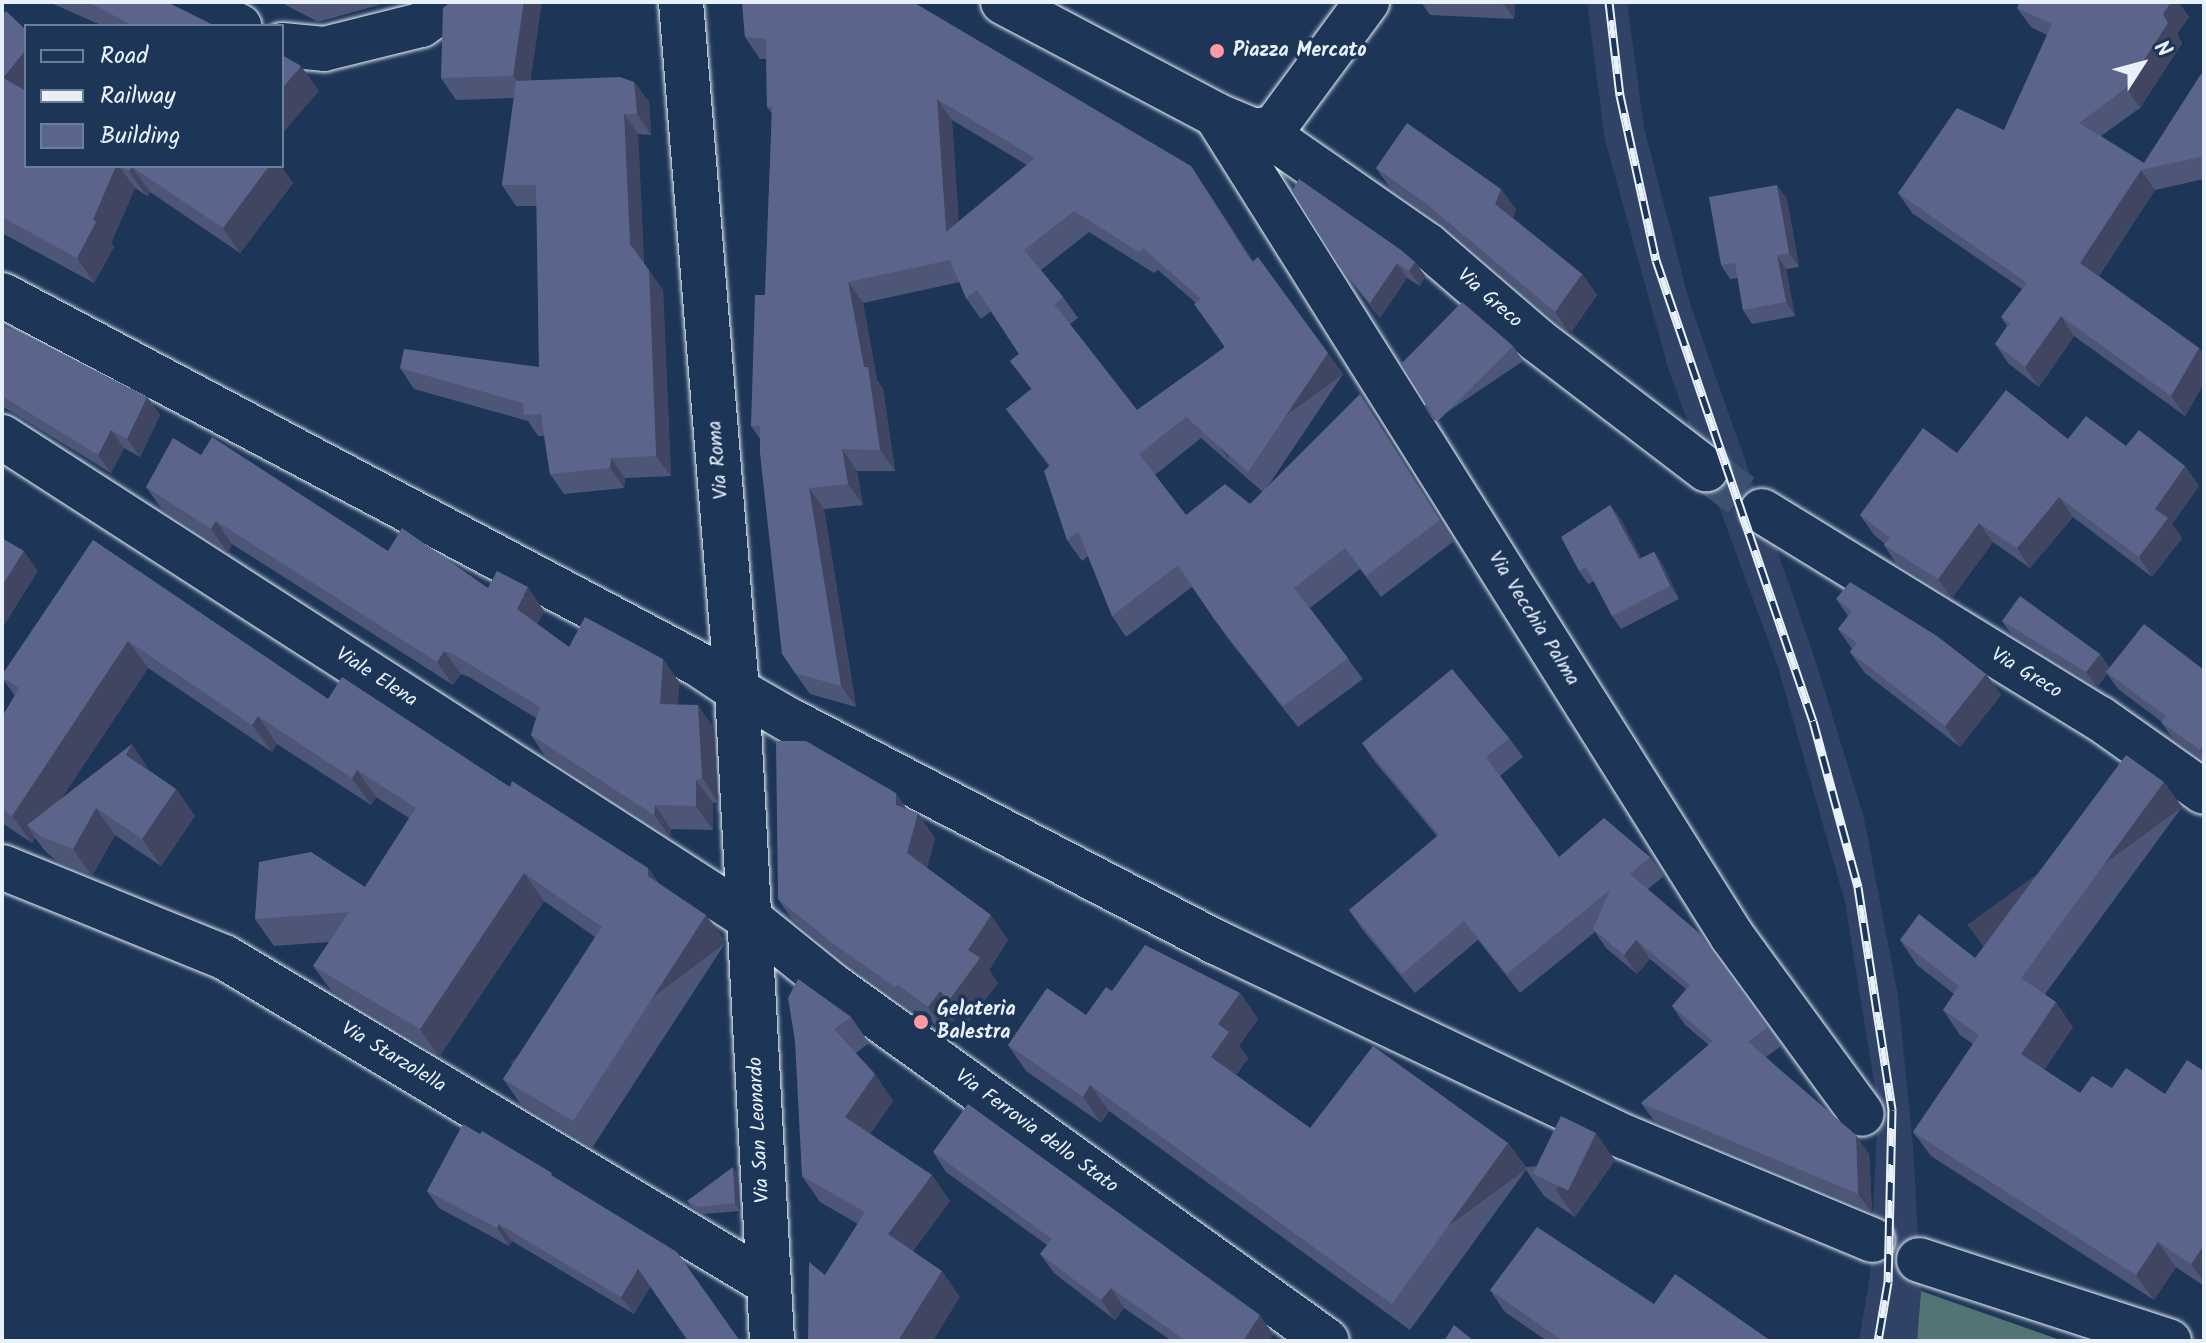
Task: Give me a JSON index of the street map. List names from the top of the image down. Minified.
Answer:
{"streets":{"street":["Via Greco","Via Roma","Via Vecchia Palma","Viale Elena","Via Starzolella","Via San Leonardo","Via Ferrovia dello Stato"]},"crossings":[["Via Roma","Viale Elena"],["Via Roma","Via San Leonardo"],["Via Roma","Via Ferrovia dello Stato"],["Viale Elena","Via San Leonardo"],["Viale Elena","Via Ferrovia dello Stato"],["Via Starzolella","Via San Leonardo"],["Via San Leonardo","Via Ferrovia dello Stato"]],"places":["Piazza Mercato","Gelateria Balestra"],"legend":["Road","Railway","Building"],"north":"top right"}
